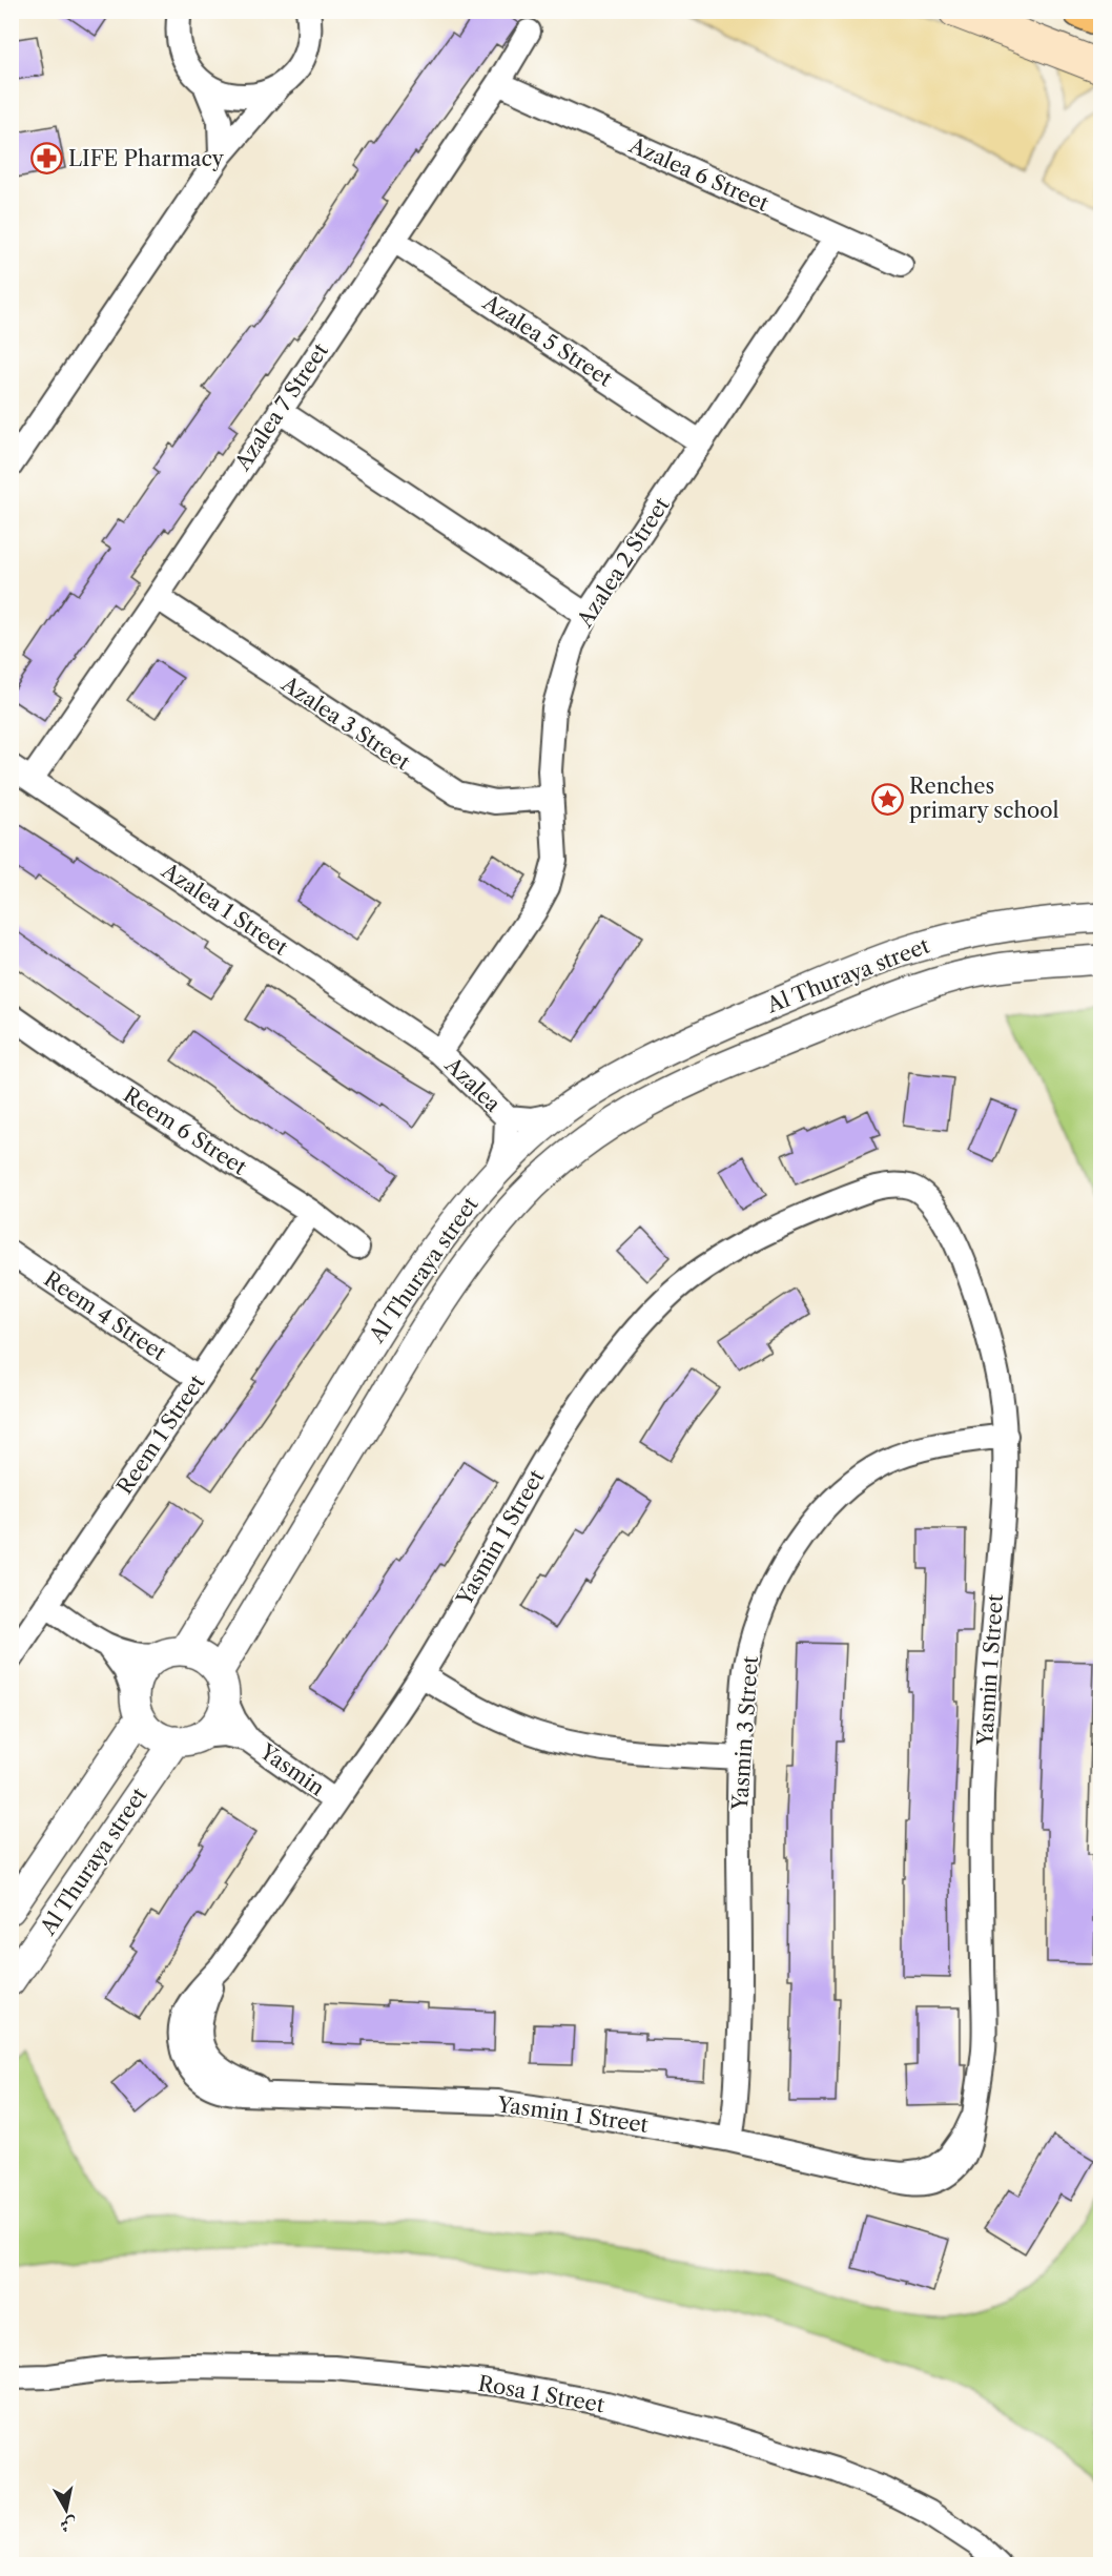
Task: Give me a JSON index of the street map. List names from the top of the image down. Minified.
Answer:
{"streets":{"street":["Azalea 6 Street","Azalea 5 Street","Azalea 7 Street","Azalea 2 Street","Azalea 3 Street","Azalea 1 Street","Al Thuraya street","Azalea","Reem 6 Street","Reem 4 Street","Reem 1 Street","Yasmin 1 Street","Yasmin 3 Street","Yasmin","Rosa 1 Street"]},"crossings":[["Azalea 6 Street","Azalea 7 Street"],["Azalea 6 Street","Azalea 2 Street"],["Azalea 5 Street","Azalea 7 Street"],["Azalea 5 Street","Azalea 2 Street"],["Azalea 7 Street","Azalea 3 Street"],["Azalea 7 Street","Azalea 1 Street"],["Azalea 2 Street","Azalea 3 Street"],["Azalea 2 Street","Azalea 1 Street"],["Azalea 2 Street","Azalea"],["Azalea 1 Street","Azalea"],["Al Thuraya street","Azalea"],["Al Thuraya street","Yasmin"],["Reem 6 Street","Reem 1 Street"],["Reem 4 Street","Reem 1 Street"],["Yasmin 1 Street","Yasmin 3 Street"],["Yasmin 1 Street","Yasmin"]],"places":{"pharmacy":["LIFE Pharmacy"],"place":["Renches primary school"]},"north":"bottom"}
